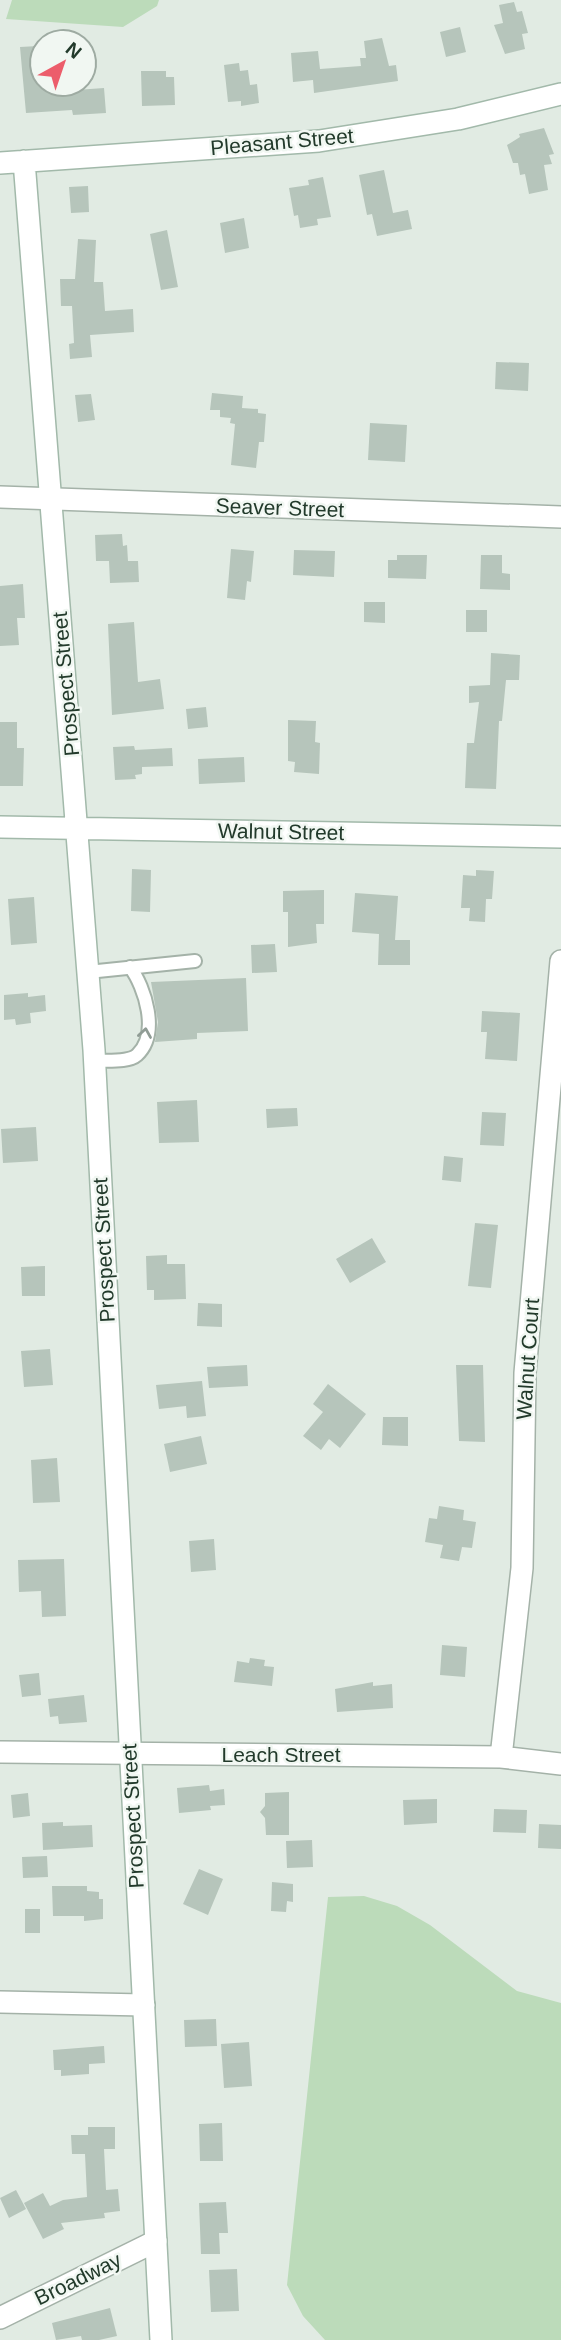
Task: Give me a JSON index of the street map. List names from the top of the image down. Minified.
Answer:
{"streets":{"street":["Pleasant Street","Seaver Street","Prospect Street","Walnut Street","Walnut Court","Leach Street","Broadway"]},"crossings":[["Pleasant Street","Prospect Street"],["Seaver Street","Prospect Street"],["Prospect Street","Walnut Street"],["Prospect Street","Leach Street"],["Prospect Street","Broadway"],["Walnut Court","Leach Street"]],"north":"top right"}
